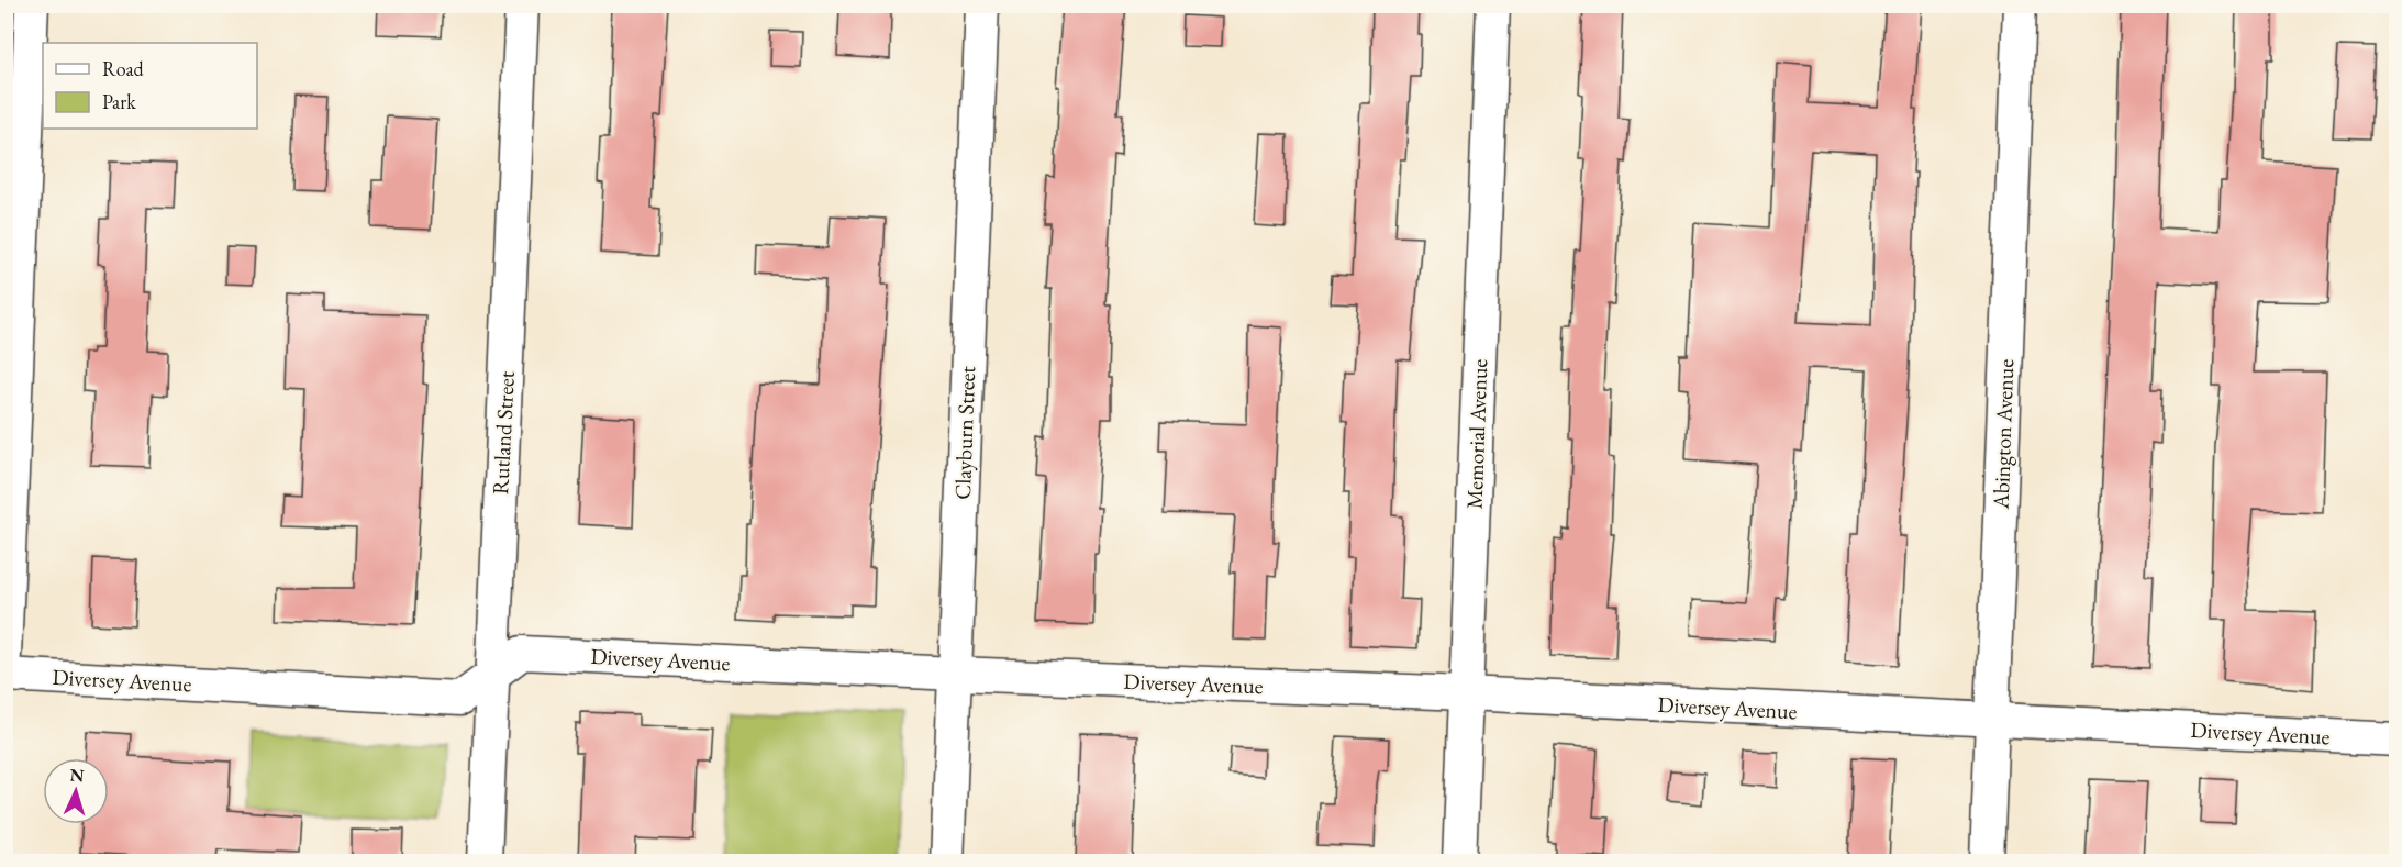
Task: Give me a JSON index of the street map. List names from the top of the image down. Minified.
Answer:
{"streets":{"street":["Rutland Street","Clayburn Street","Memorial Avenue","Abington Avenue","Diversey Avenue"]},"crossings":[["Rutland Street","Diversey Avenue"],["Clayburn Street","Diversey Avenue"],["Memorial Avenue","Diversey Avenue"],["Abington Avenue","Diversey Avenue"]],"legend":["Road","Park"],"north":"top"}
